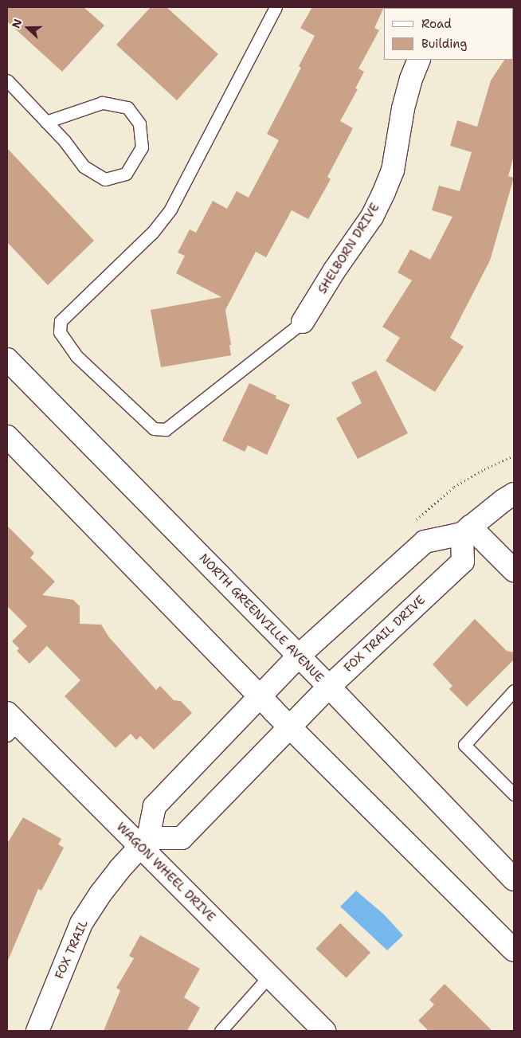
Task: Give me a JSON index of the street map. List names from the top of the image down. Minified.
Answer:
{"streets":{"street":["SHELBORN DRIVE","NORTH GREENVILLE AVENUE","FOX TRAIL DRIVE","WAGON WHEEL DRIVE","FOX TRAIL"]},"crossings":[["NORTH GREENVILLE AVENUE","FOX TRAIL DRIVE"],["WAGON WHEEL DRIVE","FOX TRAIL"]],"legend":["Road","Building"],"north":"left"}
